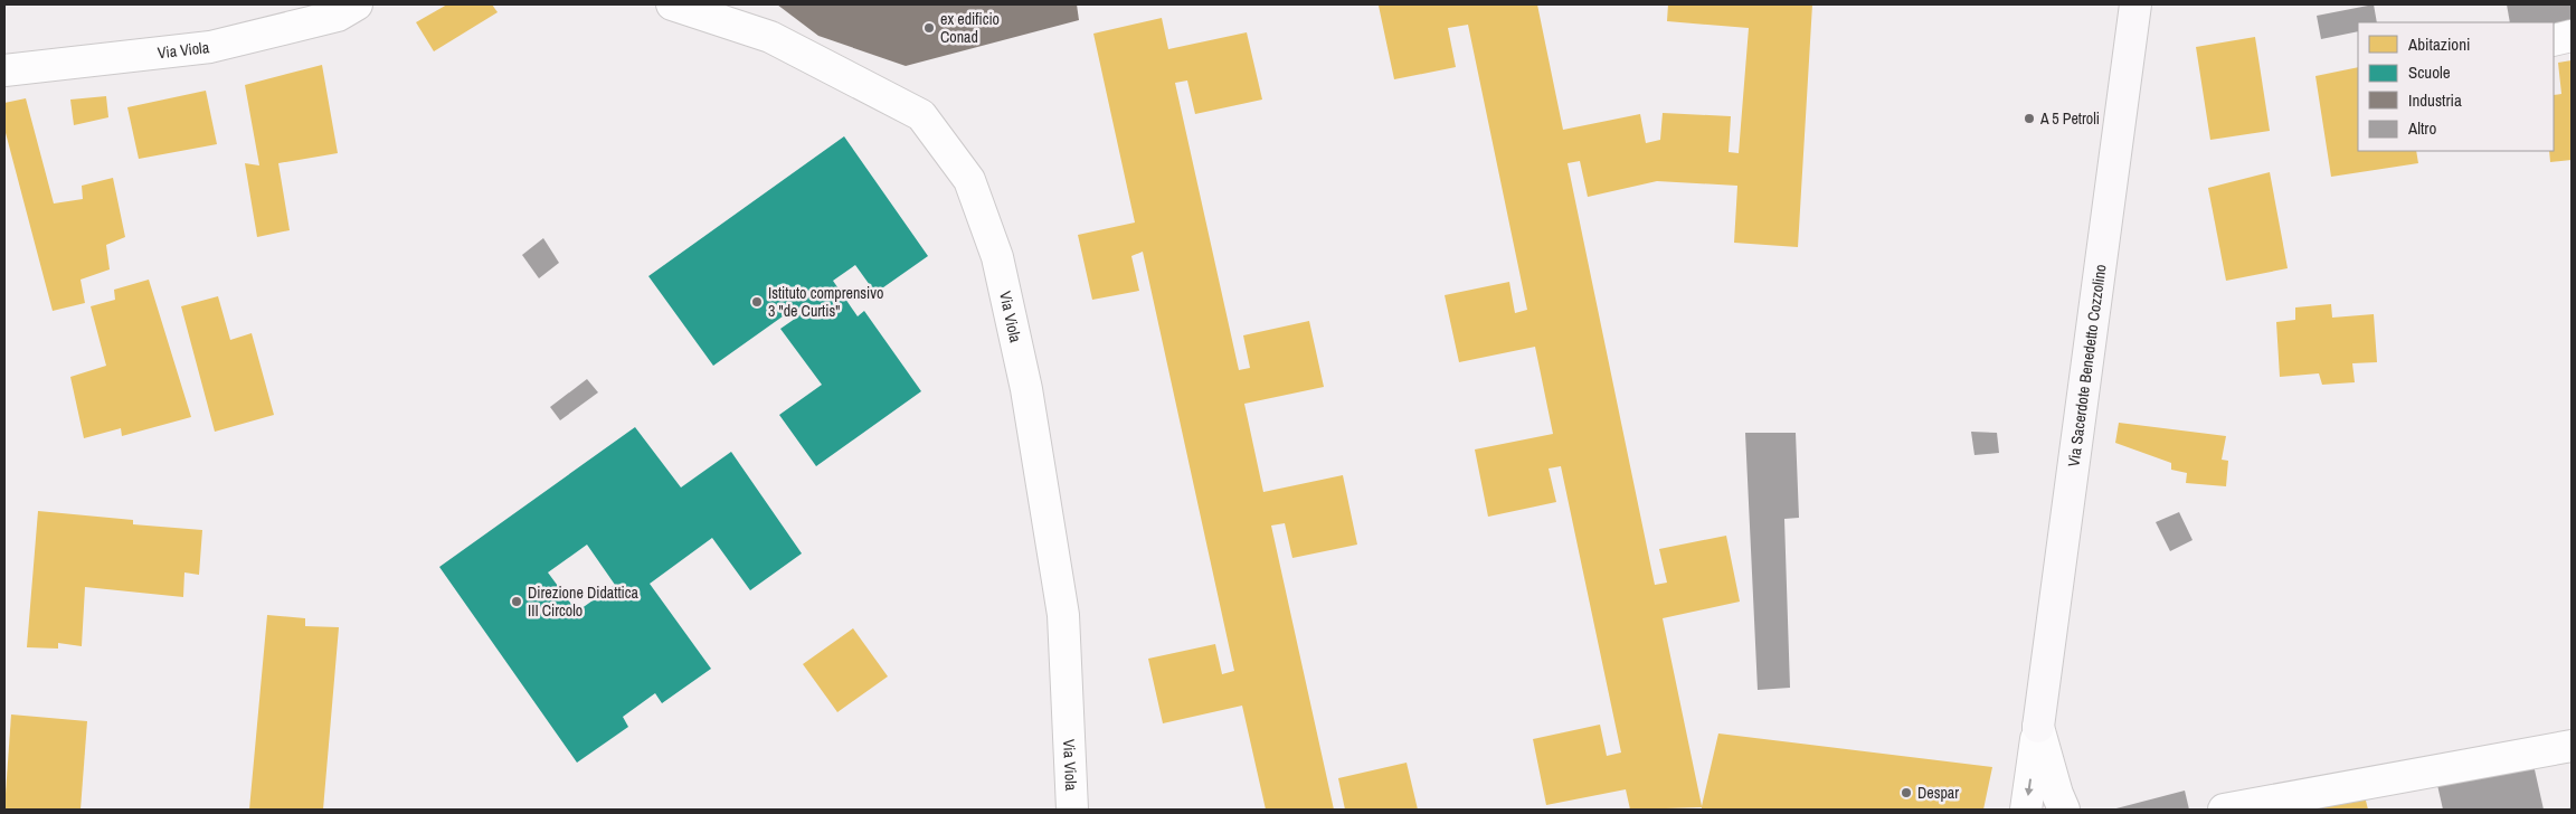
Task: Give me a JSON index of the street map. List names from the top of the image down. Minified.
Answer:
{"streets":{"main road":["Via Sacerdote Benedetto Cozzolino"],"street":["Via Viola"]},"places":["ex edificio Conad","A 5 Petroli","Istituto comprensivo 3 \"de Curtis\"","Direzione Didattica III Circolo","Despar"],"legend":["Abitazioni","Scuole","Industria","Altro"]}
